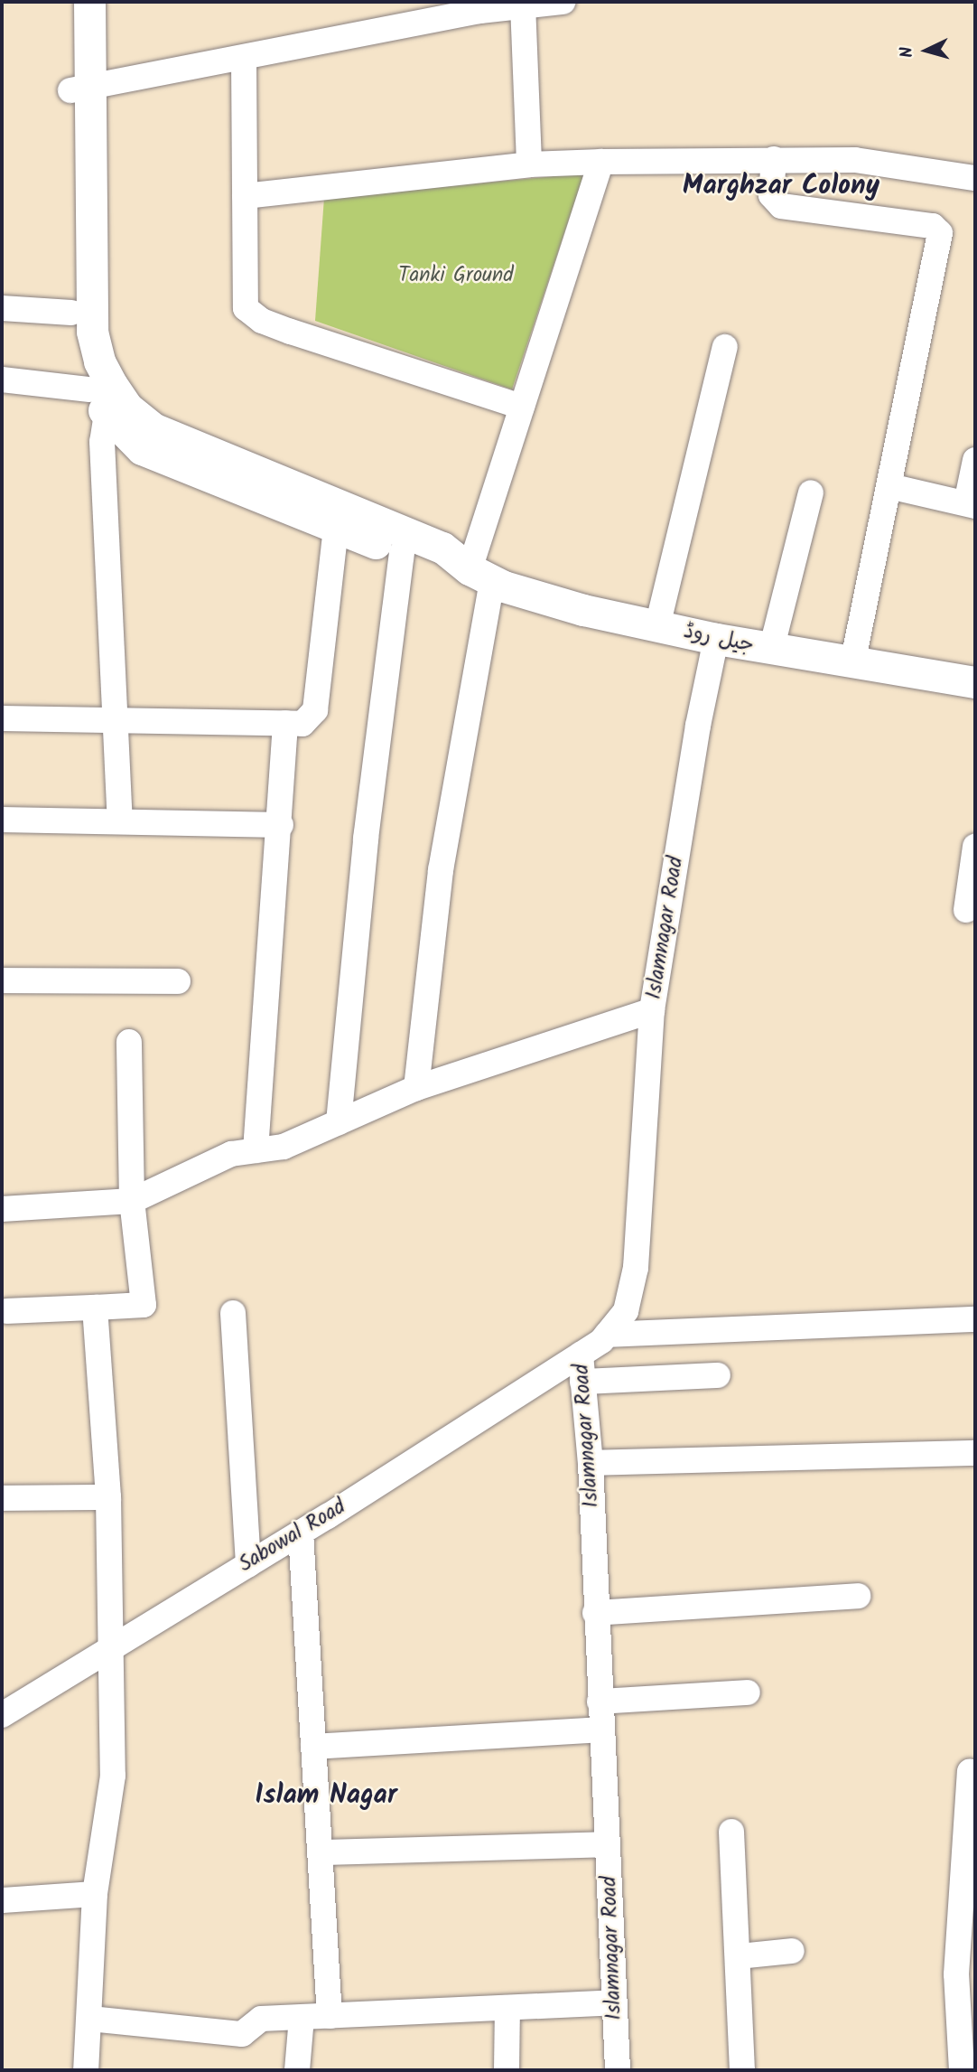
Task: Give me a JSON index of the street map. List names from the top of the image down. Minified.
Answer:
{"streets":{"main road":["جیل روڈ"],"street":["Islamnagar Road","Sabowal Road"]},"crossings":[["جیل روڈ","Islamnagar Road"],["Islamnagar Road","Sabowal Road"]],"districts":["Marghzar Colony","Islam Nagar"],"parks":["Tanki Ground"],"north":"left"}
